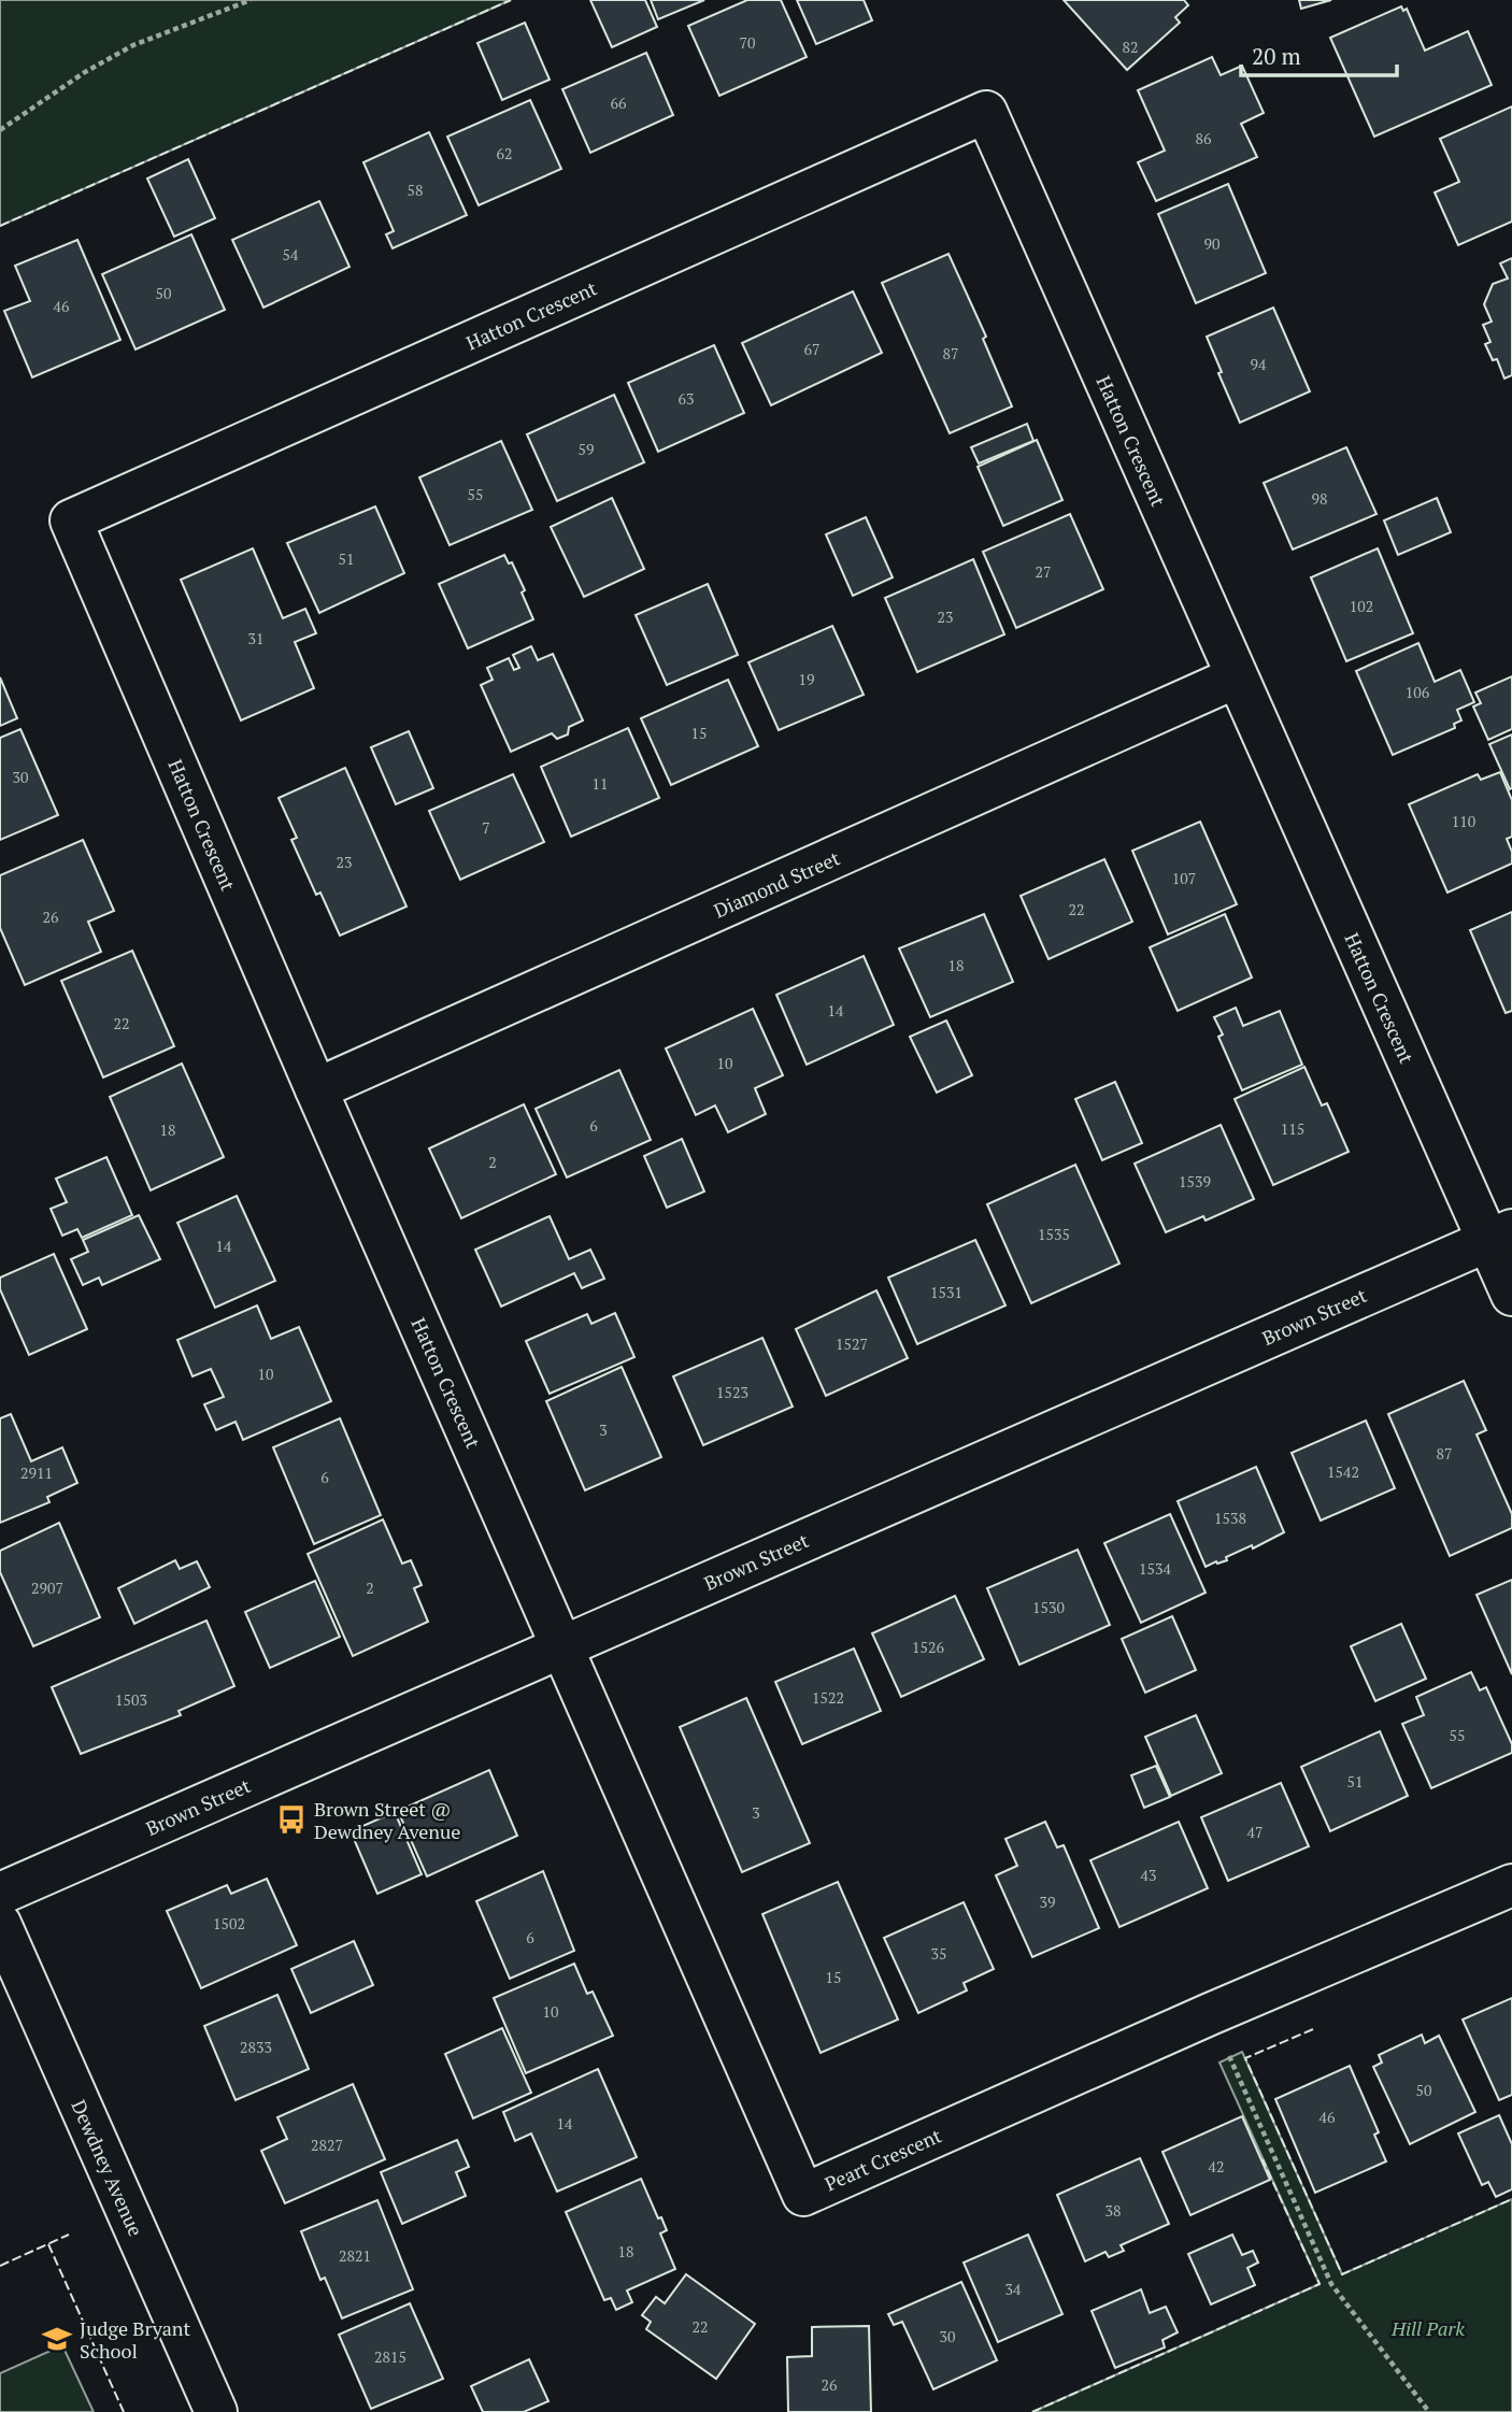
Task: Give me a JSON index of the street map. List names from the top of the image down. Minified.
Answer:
{"streets":{"street":["Hatton Crescent","Diamond Street","Brown Street","Peart Crescent","Dewdney Avenue"]},"crossings":[["Hatton Crescent","Diamond Street"],["Hatton Crescent","Brown Street"],["Hatton Crescent","Peart Crescent"],["Brown Street","Peart Crescent"]],"parks":["Hill Park"],"places":{"bus stop":["Brown Street @ Dewdney Avenue"],"school or university":["Judge Bryant School"]},"house_numbers":["70","82","66","86","62","58","90","54","50","46","67","87","94","63","59","55","98","51","27","102","23","31","19","106","15","30","11","110","7","23","107","22","26","18","14","22","10","6","115","18","2","1539","1535","14","1531","1527","10","1523","3","87","1542","2911","6","1538","1534","2907","2","1530","1526","1522","1503","55","51","3","47","43","39","1502","6","35","15","10","2833","50","46","14","2827","42","38","18","2821","34","22","30","2815","26"],"scale_bar":"20 m"}
